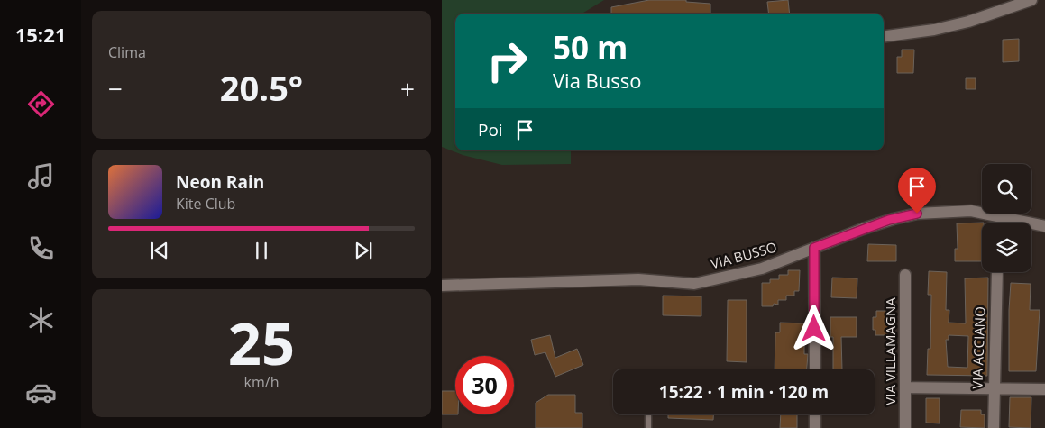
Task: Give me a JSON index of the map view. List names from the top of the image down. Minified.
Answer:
{"streets":{"street":["VIA BUSSO","VIA ACCIANO","VIA VILLAMAGNA"]},"page":{"tabs":"15:21","tile":["Clima",["25","km/h"]],"turn":["50 m","Via Busso"],"heat":["−","20.5°","+"],"then":"Poi","song":["Neon Rain","Kite Club"],"limit":"30","trip":"15:22 · 1 min · 120 m"}}
